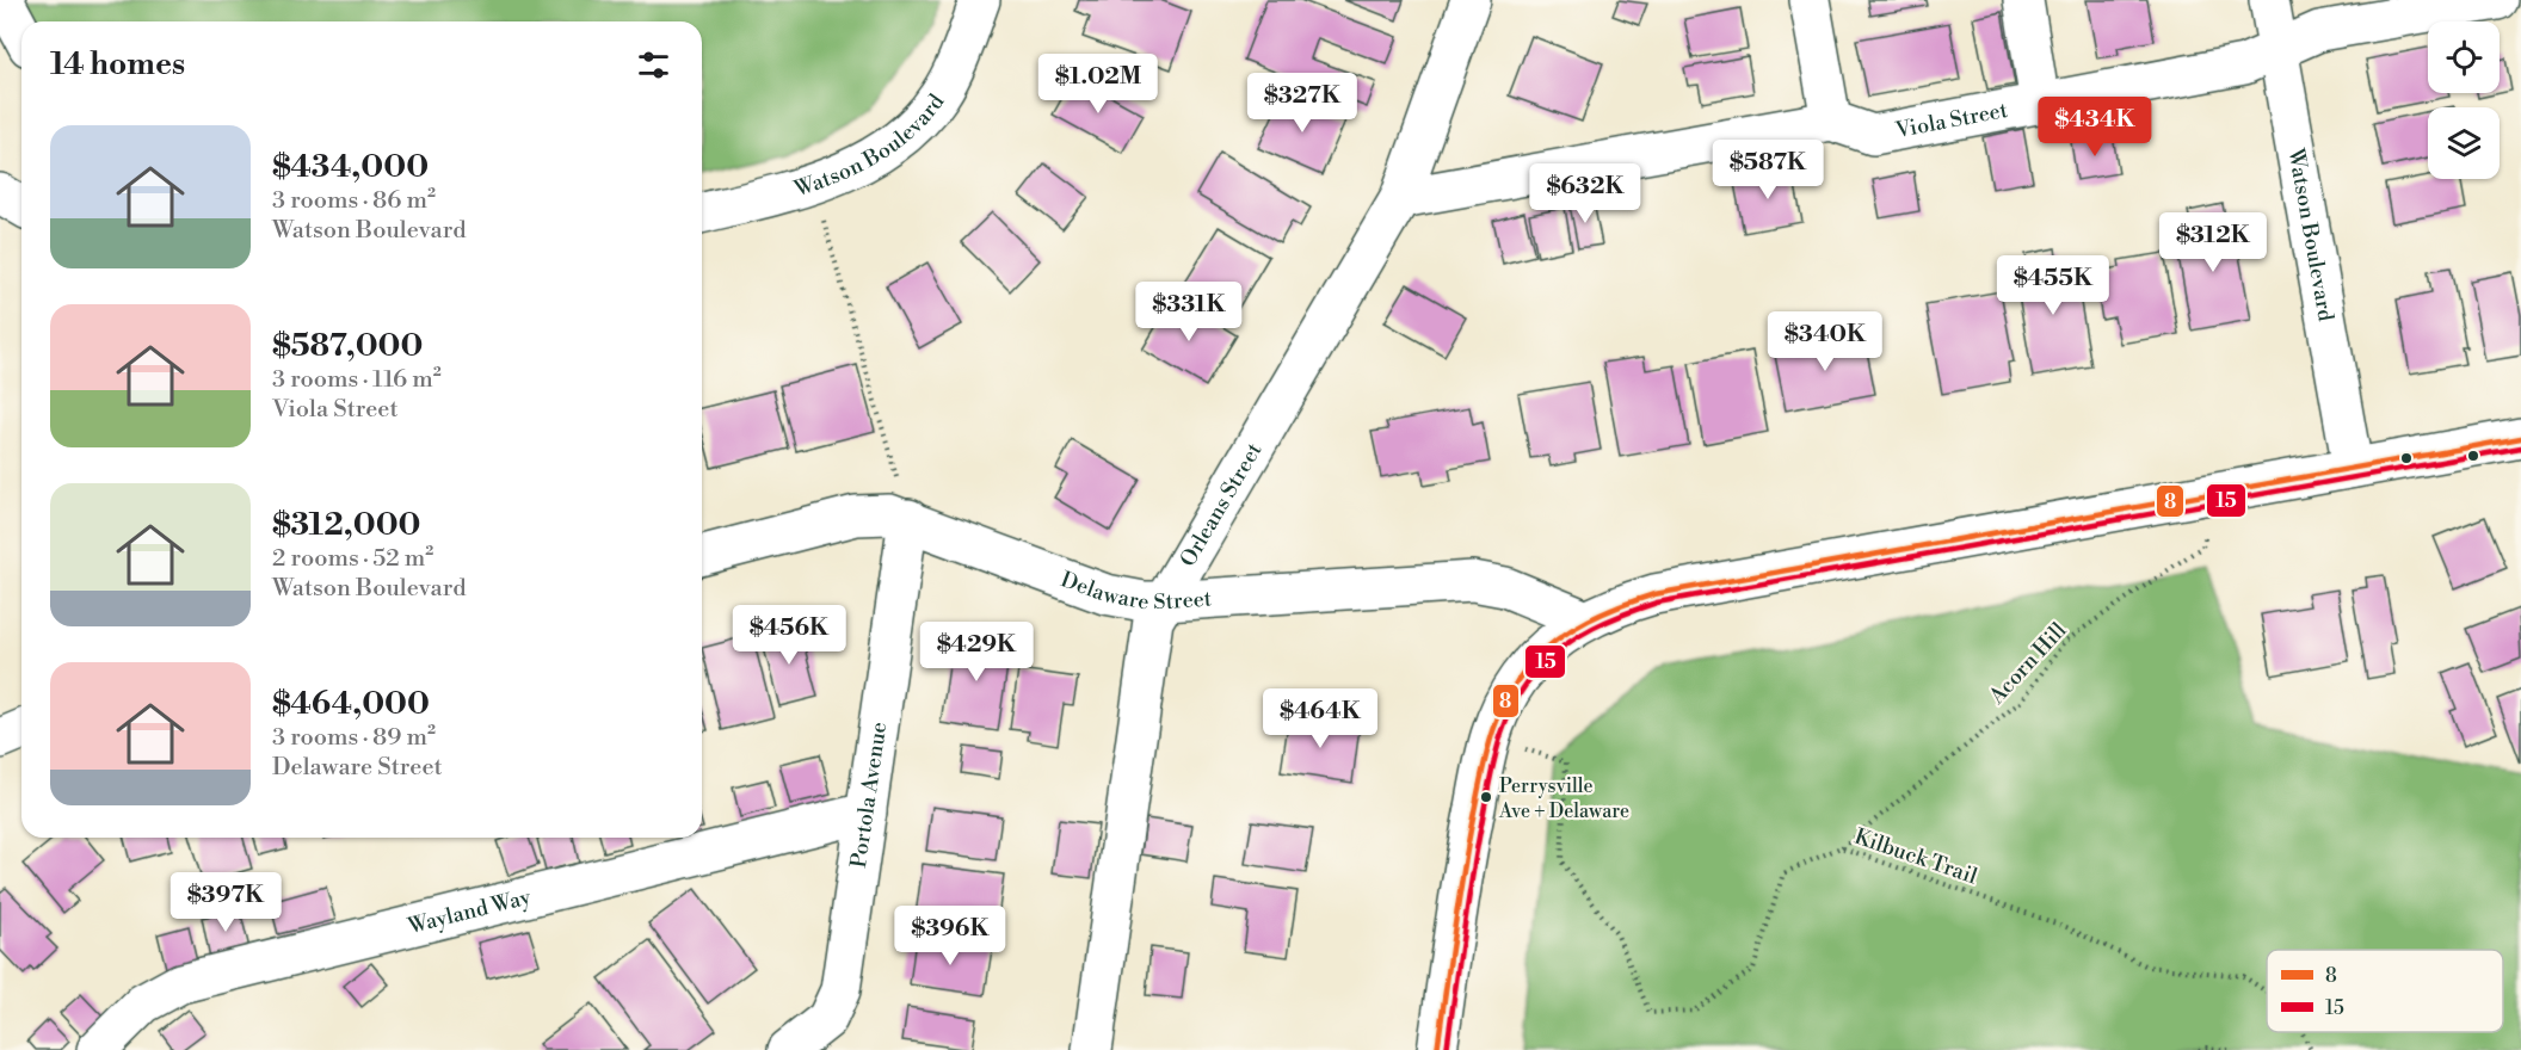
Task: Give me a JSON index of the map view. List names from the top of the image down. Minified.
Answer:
{"streets":{"street":["Viola Street","Watson Boulevard","Orleans Street","Delaware Street","Portola Avenue","Wayland Way"],"path":["Acorn Hill","Kilbuck Trail"]},"crossings":[["Viola Street","Watson Boulevard"],["Viola Street","Orleans Street"],["Orleans Street","Delaware Street"],["Delaware Street","Portola Avenue"],["Acorn Hill","Kilbuck Trail"],["Portola Avenue","Wayland Way"]],"places":["Perrysville Ave + Delaware"],"lines":["transit line 8","transit line 15"],"legend":["8","15"],"page":{"heading":"14 homes","price":["$1.02M","$327K","$434K","$587K","$632K","$312K","$455K","$331K","$340K","$456K","$429K","$464K","$397K","$396K"],"list":[{"name":"$434,000","note":"3 rooms · 86 m² · Watson Boulevard"},{"name":"$587,000","note":"3 rooms · 116 m² · Viola Street"},{"name":"$312,000","note":"2 rooms · 52 m² · Watson Boulevard"},{"name":"$464,000","note":"3 rooms · 89 m² · Delaware Street"}]}}
